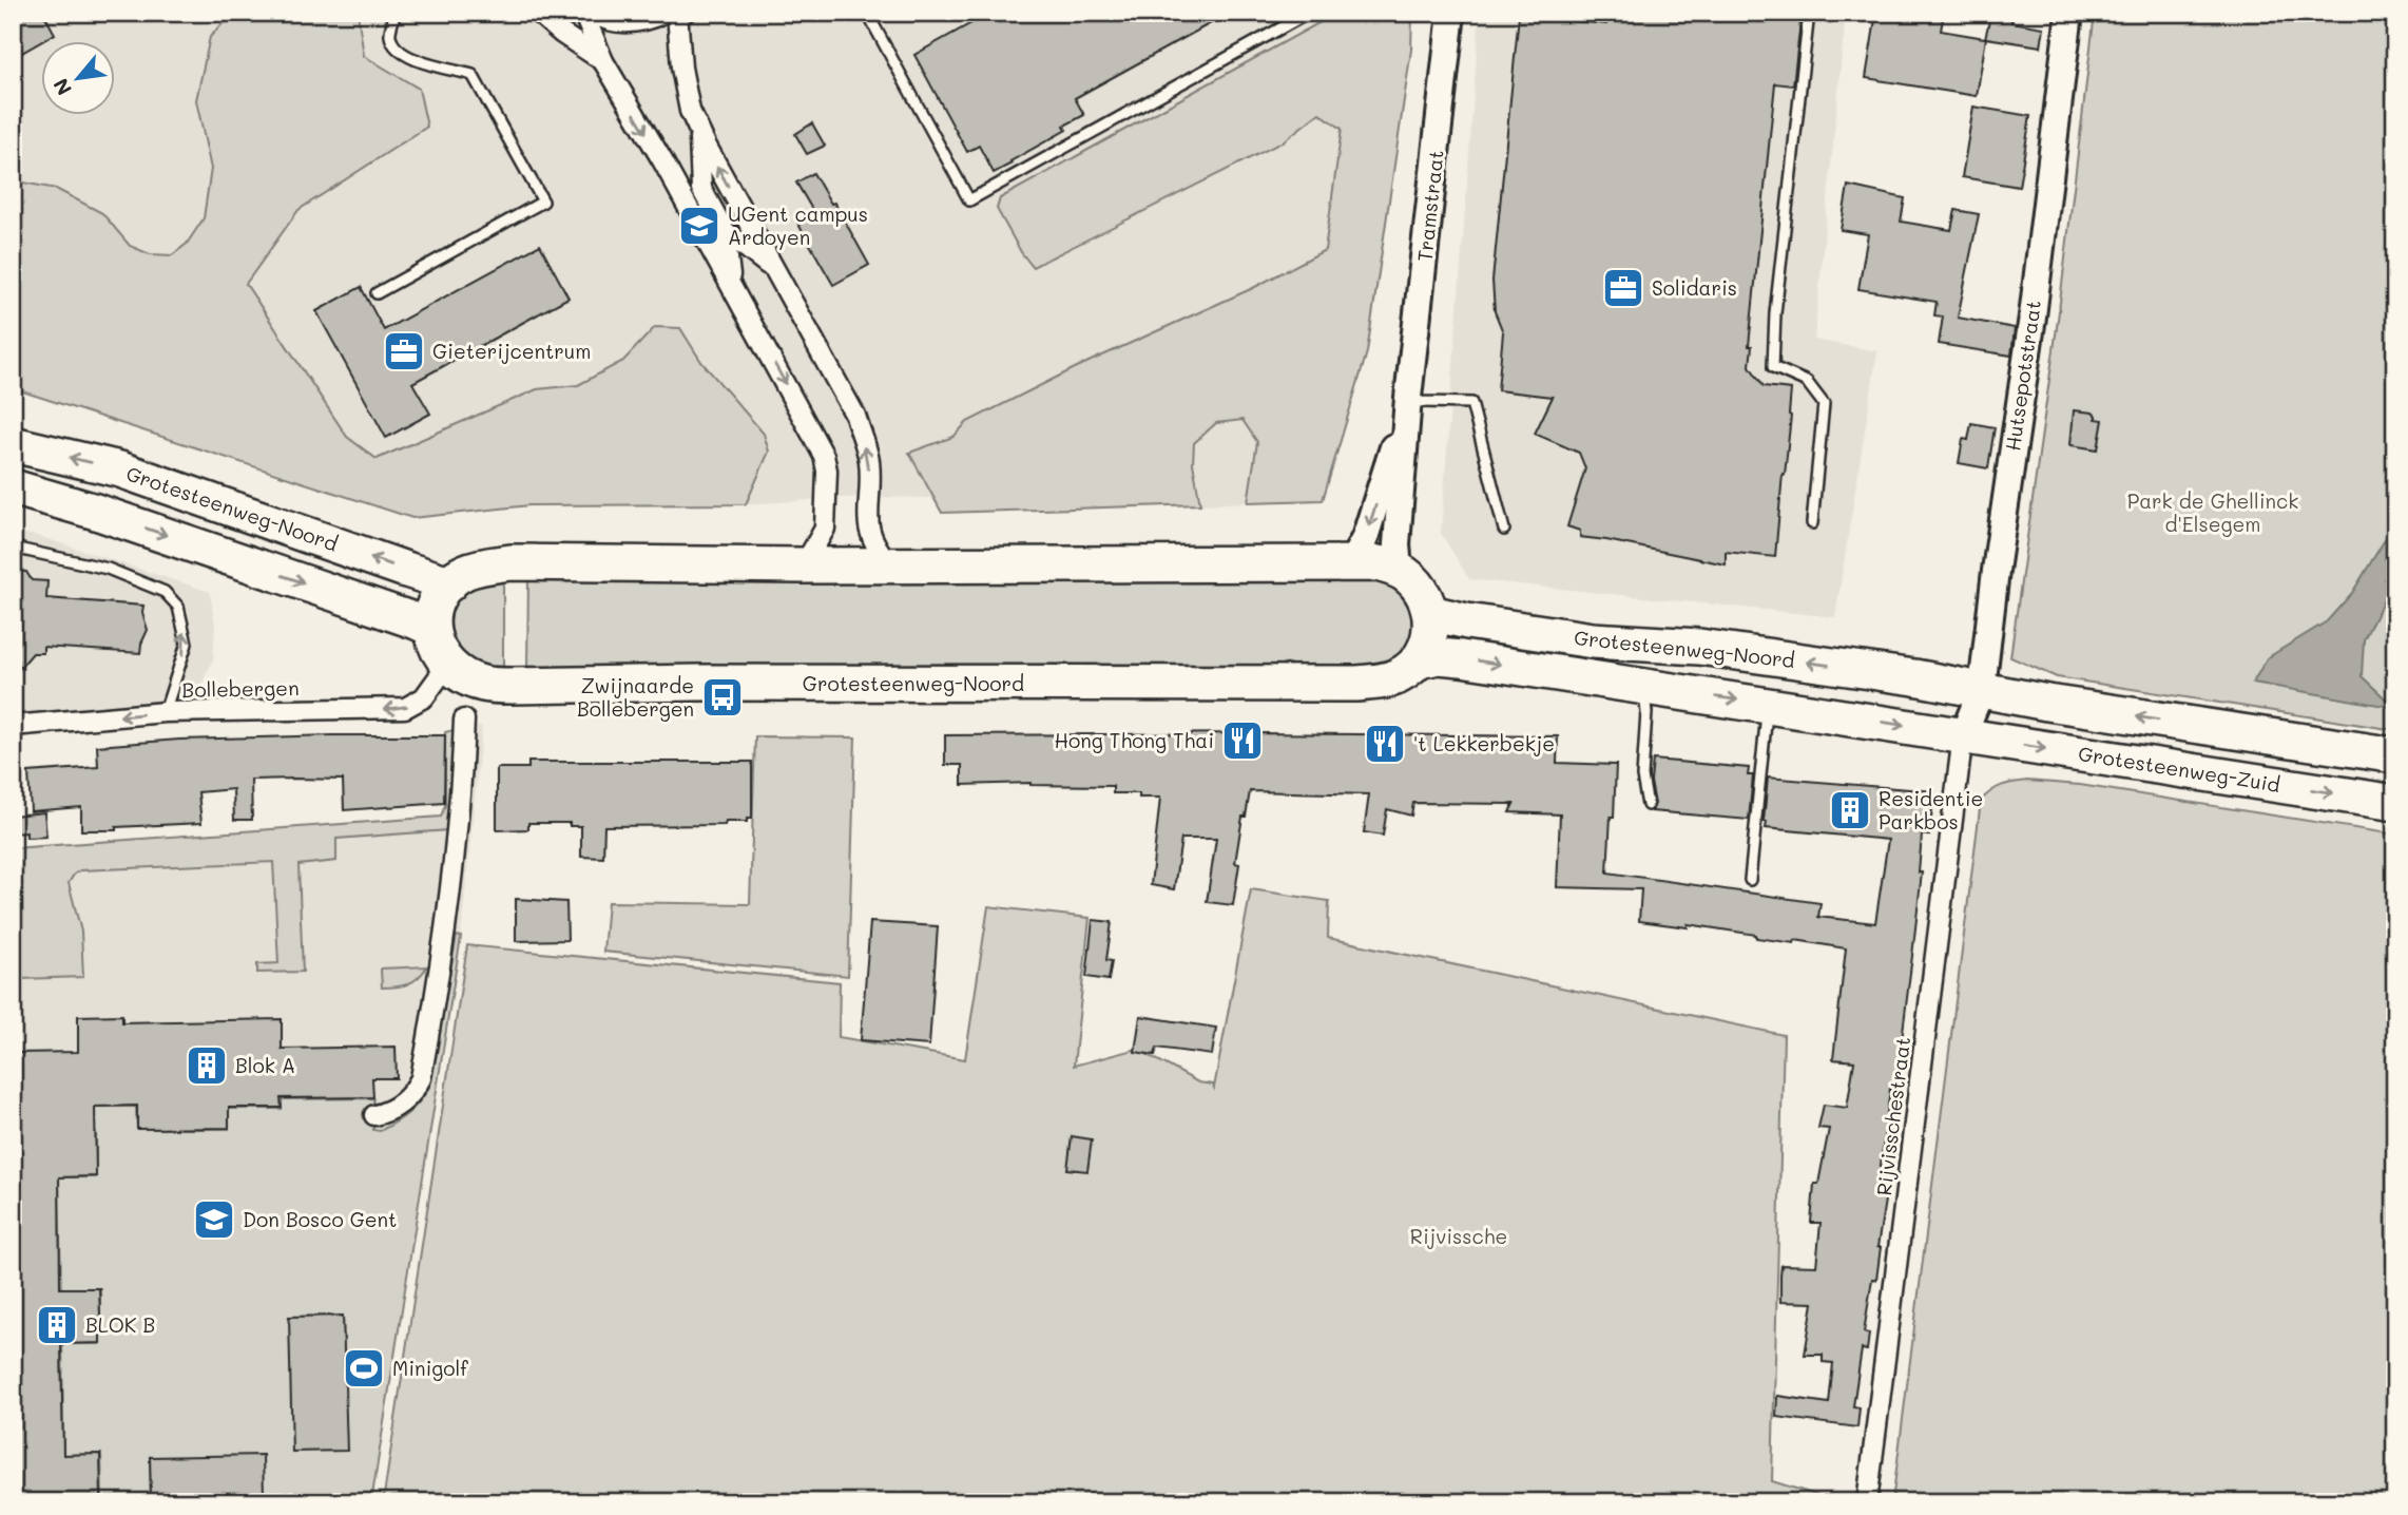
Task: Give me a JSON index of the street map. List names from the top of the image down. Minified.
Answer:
{"streets":{"highway":["Grotesteenweg-Noord","Grotesteenweg-Zuid"],"main road":["Tramstraat","Hutsepotstraat"],"street":["Bollebergen","Rijvisschestraat"]},"crossings":[["Hutsepotstraat","Grotesteenweg-Noord"],["Hutsepotstraat","Grotesteenweg-Zuid"],["Hutsepotstraat","Rijvisschestraat"],["Grotesteenweg-Noord","Bollebergen"],["Grotesteenweg-Noord","Grotesteenweg-Zuid"],["Grotesteenweg-Noord","Rijvisschestraat"],["Grotesteenweg-Zuid","Rijvisschestraat"]],"one_way":["Bollebergen"],"parks":["Park de Ghellinck d'Elsegem","Rijvissche"],"places":{"school or university":["UGent campus Ardoyen","Don Bosco Gent"],"office":["Solidaris","Gieterijcentrum"],"bus stop":["Zwijnaarde Bollebergen"],"restaurant":["Hong Thong Thai","'t Lekkerbekje"],"building":["Residentie Parkbos","Blok A","BLOK B"],"sports":["Minigolf"]},"north":"bottom left"}
